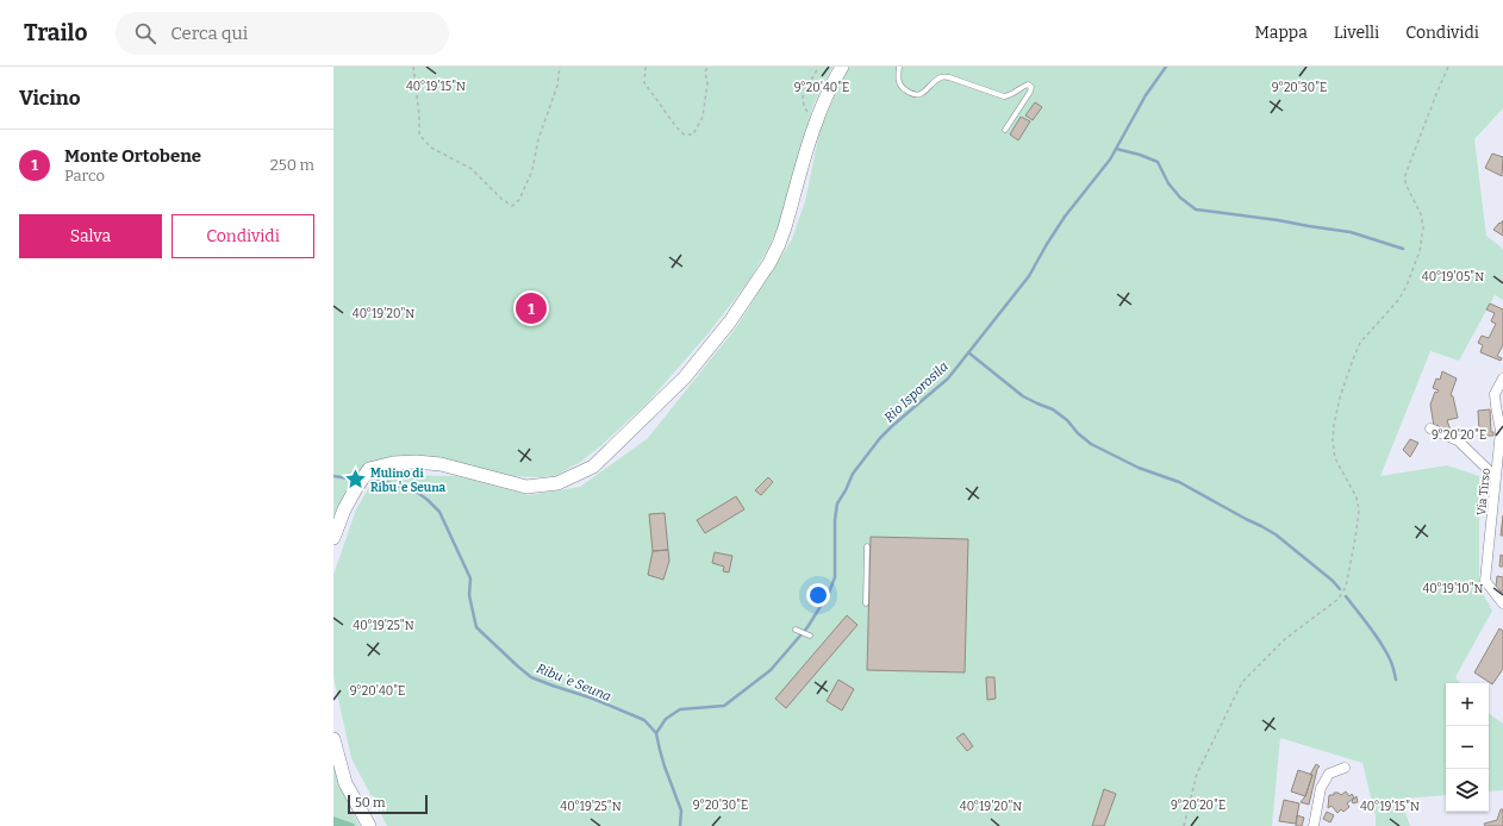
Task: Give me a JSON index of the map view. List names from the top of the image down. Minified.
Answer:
{"streets":{"street":["Via Tirso"]},"water":["Rio Isporosila","Ribu 'e Seuna"],"places":{"place":["Mulino di Ribu 'e Seuna"]},"scale_bar":"50 m","page":{"header":"Trailo","search":"Cerca qui","nav":["Mappa","Livelli","Condividi"],"heading":"Vicino","list":[{"mark":"1","name":"Monte Ortobene","note":"Parco","value":"250 m"}],"buttons":["Salva","Condividi"],"pins":"1","map_buttons":["+","−"],"scale":"50 m"},"coordinates":["40°19'15\"N","9°20'40\"E","9°20'30\"E","40°19'05\"N","40°19'20\"N","9°20'20\"E","40°19'10\"N","40°19'25\"N"]}
